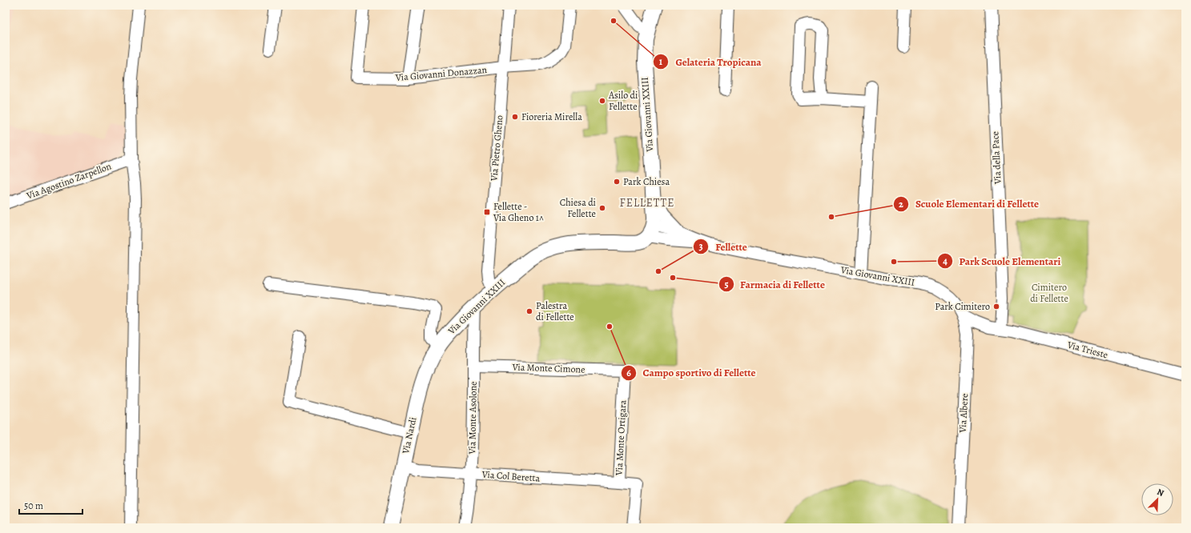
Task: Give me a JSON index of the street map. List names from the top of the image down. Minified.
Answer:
{"streets":{"main road":["Via Giovanni XXIII","Via Nardi"],"street":["Via Giovanni Donazzan","Via Pietro Gheno","Via della Pace","Via Agostino Zarpellon","Via Trieste","Via Monte Cimone","Via Albere","Via Monte Asolone","Via Monte Ortigara","Via Col Beretta"]},"crossings":[["Via Giovanni Donazzan","Via Pietro Gheno"],["Via Giovanni XXIII","Via Pietro Gheno"],["Via Giovanni XXIII","Via Albere"],["Via Giovanni XXIII","Via Monte Asolone"],["Via Giovanni XXIII","Via Nardi"],["Via della Pace","Via Trieste"],["Via Trieste","Via Albere"],["Via Monte Cimone","Via Monte Asolone"],["Via Monte Cimone","Via Monte Ortigara"],["Via Monte Asolone","Via Col Beretta"],["Via Nardi","Via Col Beretta"],["Via Monte Ortigara","Via Col Beretta"]],"districts":["FELLETTE"],"parks":["Cimitero di Fellette"],"places":{"other":["Gelateria Tropicana","Asilo di Fellette","Fioreria Mirella","Park Chiesa","Chiesa di Fellette","Scuole Elementari di Fellette","Park Scuole Elementari","Fellette","Farmacia di Fellette","Park Cimitero","Palestra di Fellette","Campo sportivo di Fellette"],"transit":["Fellette - Via Gheno 1^"]},"scale_bar":"50 m","north":"top right"}
